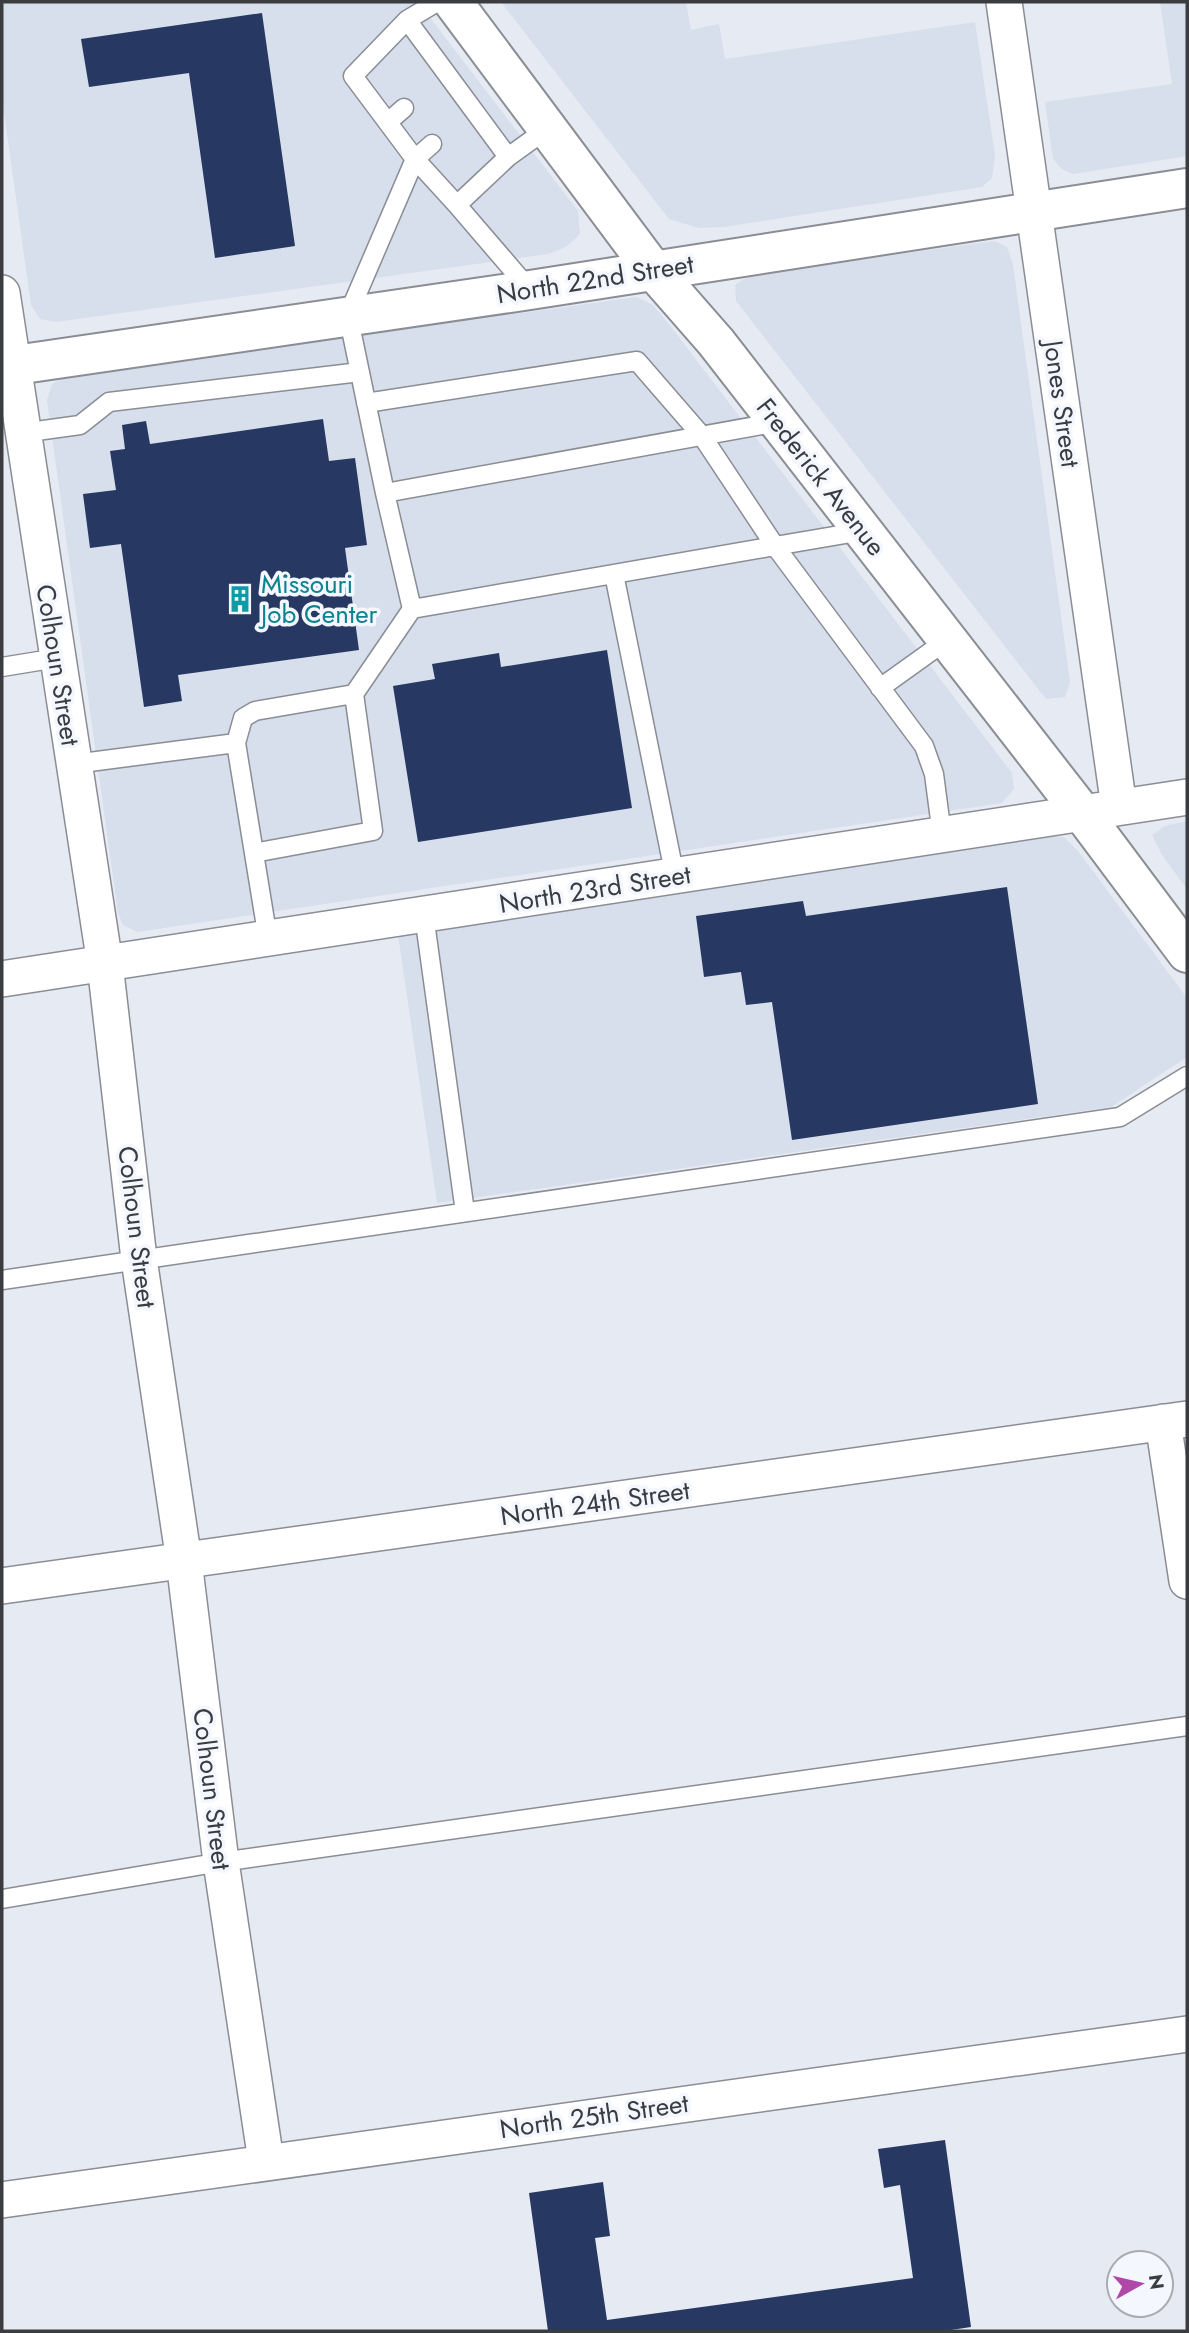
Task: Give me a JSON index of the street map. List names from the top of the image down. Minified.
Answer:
{"streets":{"main road":["North 22nd Street","Frederick Avenue"],"street":["Jones Street","Colhoun Street","North 23rd Street","North 24th Street","North 25th Street"]},"crossings":[["North 22nd Street","Jones Street"],["North 22nd Street","Frederick Avenue"],["North 22nd Street","Colhoun Street"],["Jones Street","Frederick Avenue"],["Jones Street","North 23rd Street"],["Frederick Avenue","North 23rd Street"],["Colhoun Street","North 23rd Street"],["Colhoun Street","North 24th Street"],["Colhoun Street","North 25th Street"]],"places":{"building":["Missouri Job Center"]},"north":"right"}
